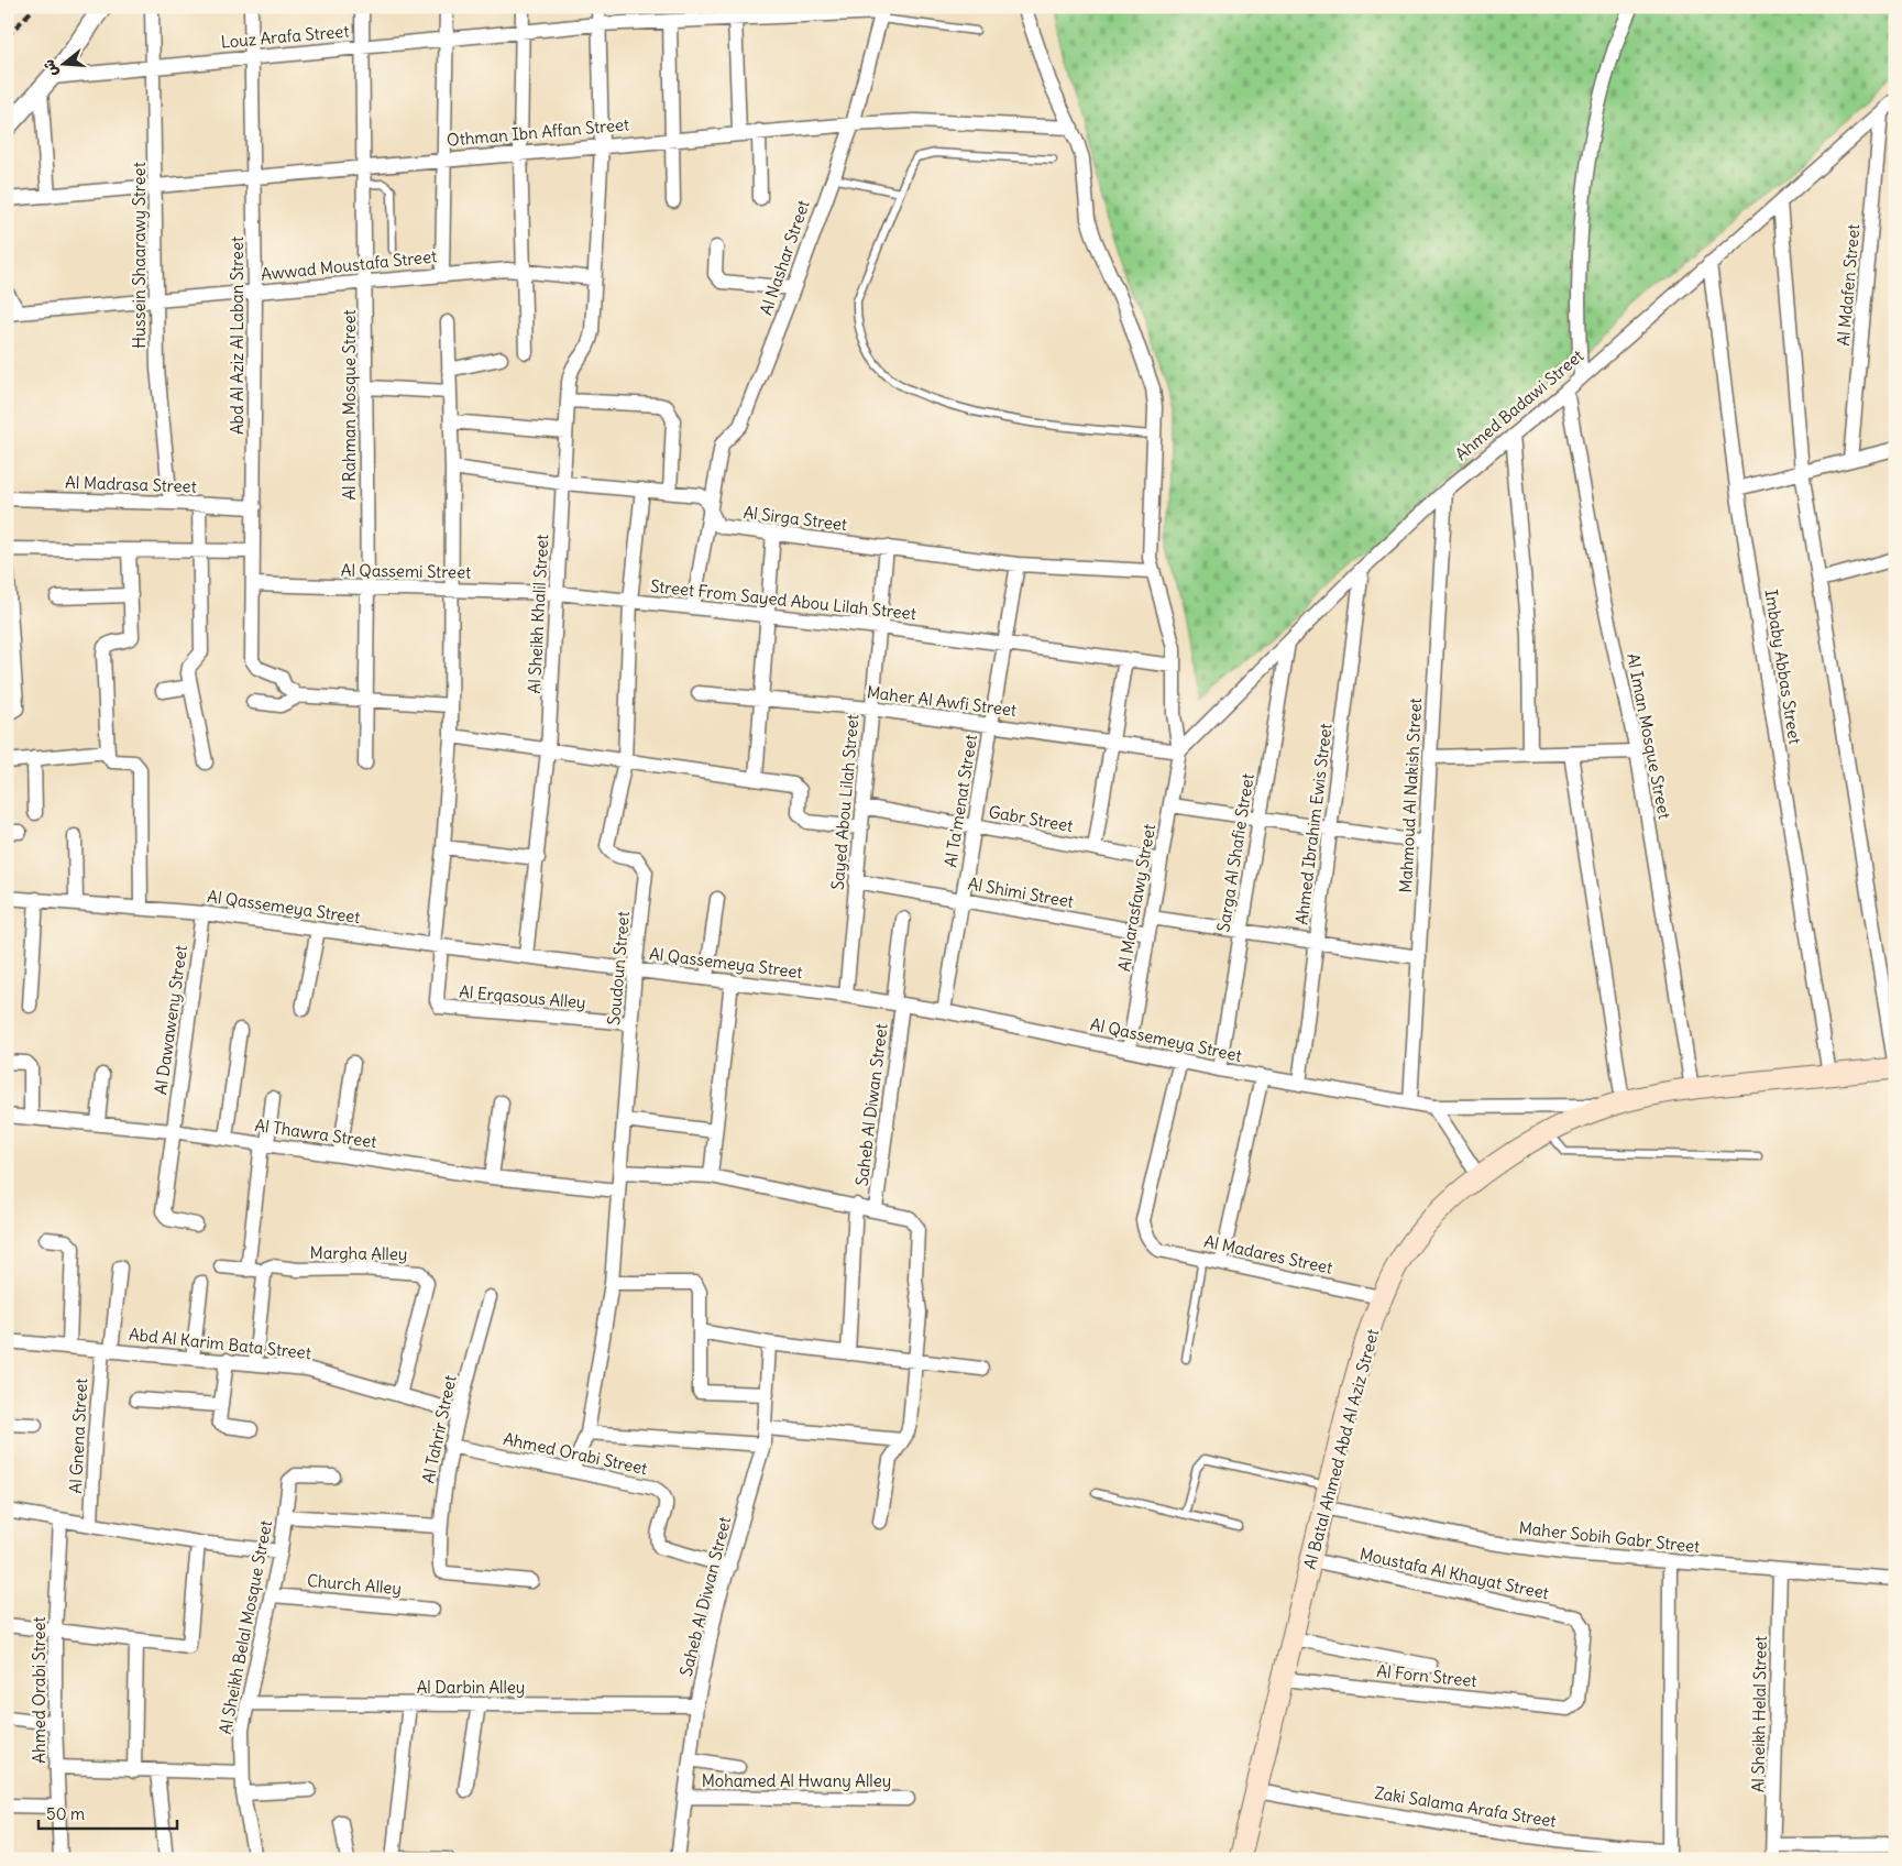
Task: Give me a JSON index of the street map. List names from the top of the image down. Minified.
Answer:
{"streets":{"main road":["Al Batal Ahmed Abd Al Aziz Street"],"street":["Louz Arafa Street","Othman Ibn Affan Street","Hussein Shaarawy Street","Al Nashar Street","Awwad Moustafa Street","Al Mdafen Street","Abd Al Aziz Al Laban Street","Al Rahman Mosque Street","Ahmed Badawi Street","Al Madrasa Street","Al Sirga Street","Al Qassemi Street","Street From Sayed Abou Lilah Street","Al Sheikh Khalil Street","Imbaby Abbas Street","Maher Al Awfi Street","Al Iman Mosque Street","Mahmoud Al Nakish Street","Al Ta'menat Street","Sayed Abou Lilah Street","Gabr Street","Ahmed Ibrahim Ewis Street","Sarga Al Shafie Street","Al Shimi Street","Al Marasfawy Street","Al Qassemeya Street","Soudoun Street","Al Erqasous Alley","Al Dawaweny Street","Saheb Al Diwan Street","Al Thawra Street","Margha Alley","Al Madares Street","Abd Al Karim Bata Street","Al Tahrir Street","Al Gnena Street","Ahmed Orabi Street","Maher Sobih Gabr Street","Moustafa Al Khayat Street","Church Alley","Al Sheikh Belal Mosque Street","Al Forn Street","Al Darbin Alley","Al Sheikh Helal Street","Mohamed Al Hwany Alley","Zaki Salama Arafa Street"]},"crossings":[["Louz Arafa Street","Hussein Shaarawy Street"],["Louz Arafa Street","Al Nashar Street"],["Louz Arafa Street","Abd Al Aziz Al Laban Street"],["Louz Arafa Street","Al Rahman Mosque Street"],["Louz Arafa Street","Al Sheikh Khalil Street"],["Othman Ibn Affan Street","Hussein Shaarawy Street"],["Othman Ibn Affan Street","Al Nashar Street"],["Othman Ibn Affan Street","Abd Al Aziz Al Laban Street"],["Othman Ibn Affan Street","Al Rahman Mosque Street"],["Othman Ibn Affan Street","Al Sheikh Khalil Street"],["Hussein Shaarawy Street","Awwad Moustafa Street"],["Hussein Shaarawy Street","Al Madrasa Street"],["Al Nashar Street","Al Sirga Street"],["Al Nashar Street","Street From Sayed Abou Lilah Street"],["Awwad Moustafa Street","Abd Al Aziz Al Laban Street"],["Awwad Moustafa Street","Al Rahman Mosque Street"],["Awwad Moustafa Street","Al Sheikh Khalil Street"],["Al Mdafen Street","Ahmed Badawi Street"],["Abd Al Aziz Al Laban Street","Al Madrasa Street"],["Abd Al Aziz Al Laban Street","Al Qassemi Street"],["Al Rahman Mosque Street","Al Qassemi Street"],["Ahmed Badawi Street","Imbaby Abbas Street"],["Ahmed Badawi Street","Maher Al Awfi Street"],["Ahmed Badawi Street","Al Iman Mosque Street"],["Ahmed Badawi Street","Mahmoud Al Nakish Street"],["Ahmed Badawi Street","Ahmed Ibrahim Ewis Street"],["Ahmed Badawi Street","Sarga Al Shafie Street"],["Ahmed Badawi Street","Al Marasfawy Street"],["Al Sirga Street","Al Sheikh Khalil Street"],["Al Sirga Street","Al Ta'menat Street"],["Al Sirga Street","Sayed Abou Lilah Street"],["Al Sirga Street","Soudoun Street"],["Al Qassemi Street","Street From Sayed Abou Lilah Street"],["Al Qassemi Street","Al Sheikh Khalil Street"],["Street From Sayed Abou Lilah Street","Al Sheikh Khalil Street"],["Street From Sayed Abou Lilah Street","Al Ta'menat Street"],["Street From Sayed Abou Lilah Street","Sayed Abou Lilah Street"],["Street From Sayed Abou Lilah Street","Soudoun Street"],["Al Sheikh Khalil Street","Al Qassemeya Street"],["Imbaby Abbas Street","Al Batal Ahmed Abd Al Aziz Street"],["Maher Al Awfi Street","Al Ta'menat Street"],["Maher Al Awfi Street","Sayed Abou Lilah Street"],["Maher Al Awfi Street","Al Marasfawy Street"],["Al Iman Mosque Street","Al Batal Ahmed Abd Al Aziz Street"],["Mahmoud Al Nakish Street","Al Qassemeya Street"],["Al Ta'menat Street","Gabr Street"],["Al Ta'menat Street","Al Shimi Street"],["Al Ta'menat Street","Al Qassemeya Street"],["Sayed Abou Lilah Street","Gabr Street"],["Sayed Abou Lilah Street","Al Shimi Street"],["Sayed Abou Lilah Street","Al Qassemeya Street"],["Gabr Street","Al Marasfawy Street"],["Ahmed Ibrahim Ewis Street","Al Qassemeya Street"],["Sarga Al Shafie Street","Al Qassemeya Street"],["Al Shimi Street","Al Marasfawy Street"],["Al Marasfawy Street","Al Qassemeya Street"],["Al Qassemeya Street","Soudoun Street"],["Al Qassemeya Street","Al Erqasous Alley"],["Al Qassemeya Street","Al Dawaweny Street"],["Al Qassemeya Street","Saheb Al Diwan Street"],["Al Qassemeya Street","Al Madares Street"],["Al Qassemeya Street","Al Batal Ahmed Abd Al Aziz Street"],["Soudoun Street","Al Erqasous Alley"],["Soudoun Street","Al Thawra Street"],["Soudoun Street","Ahmed Orabi Street"],["Al Dawaweny Street","Al Thawra Street"],["Saheb Al Diwan Street","Ahmed Orabi Street"],["Saheb Al Diwan Street","Al Darbin Alley"],["Saheb Al Diwan Street","Mohamed Al Hwany Alley"],["Margha Alley","Abd Al Karim Bata Street"],["Al Madares Street","Al Batal Ahmed Abd Al Aziz Street"],["Abd Al Karim Bata Street","Al Tahrir Street"],["Abd Al Karim Bata Street","Al Gnena Street"],["Al Tahrir Street","Ahmed Orabi Street"],["Al Batal Ahmed Abd Al Aziz Street","Maher Sobih Gabr Street"],["Al Batal Ahmed Abd Al Aziz Street","Moustafa Al Khayat Street"],["Al Batal Ahmed Abd Al Aziz Street","Al Forn Street"],["Al Batal Ahmed Abd Al Aziz Street","Zaki Salama Arafa Street"],["Maher Sobih Gabr Street","Al Sheikh Helal Street"],["Moustafa Al Khayat Street","Al Forn Street"],["Church Alley","Al Sheikh Belal Mosque Street"],["Al Sheikh Belal Mosque Street","Al Darbin Alley"]],"scale_bar":"50 m","north":"left"}
